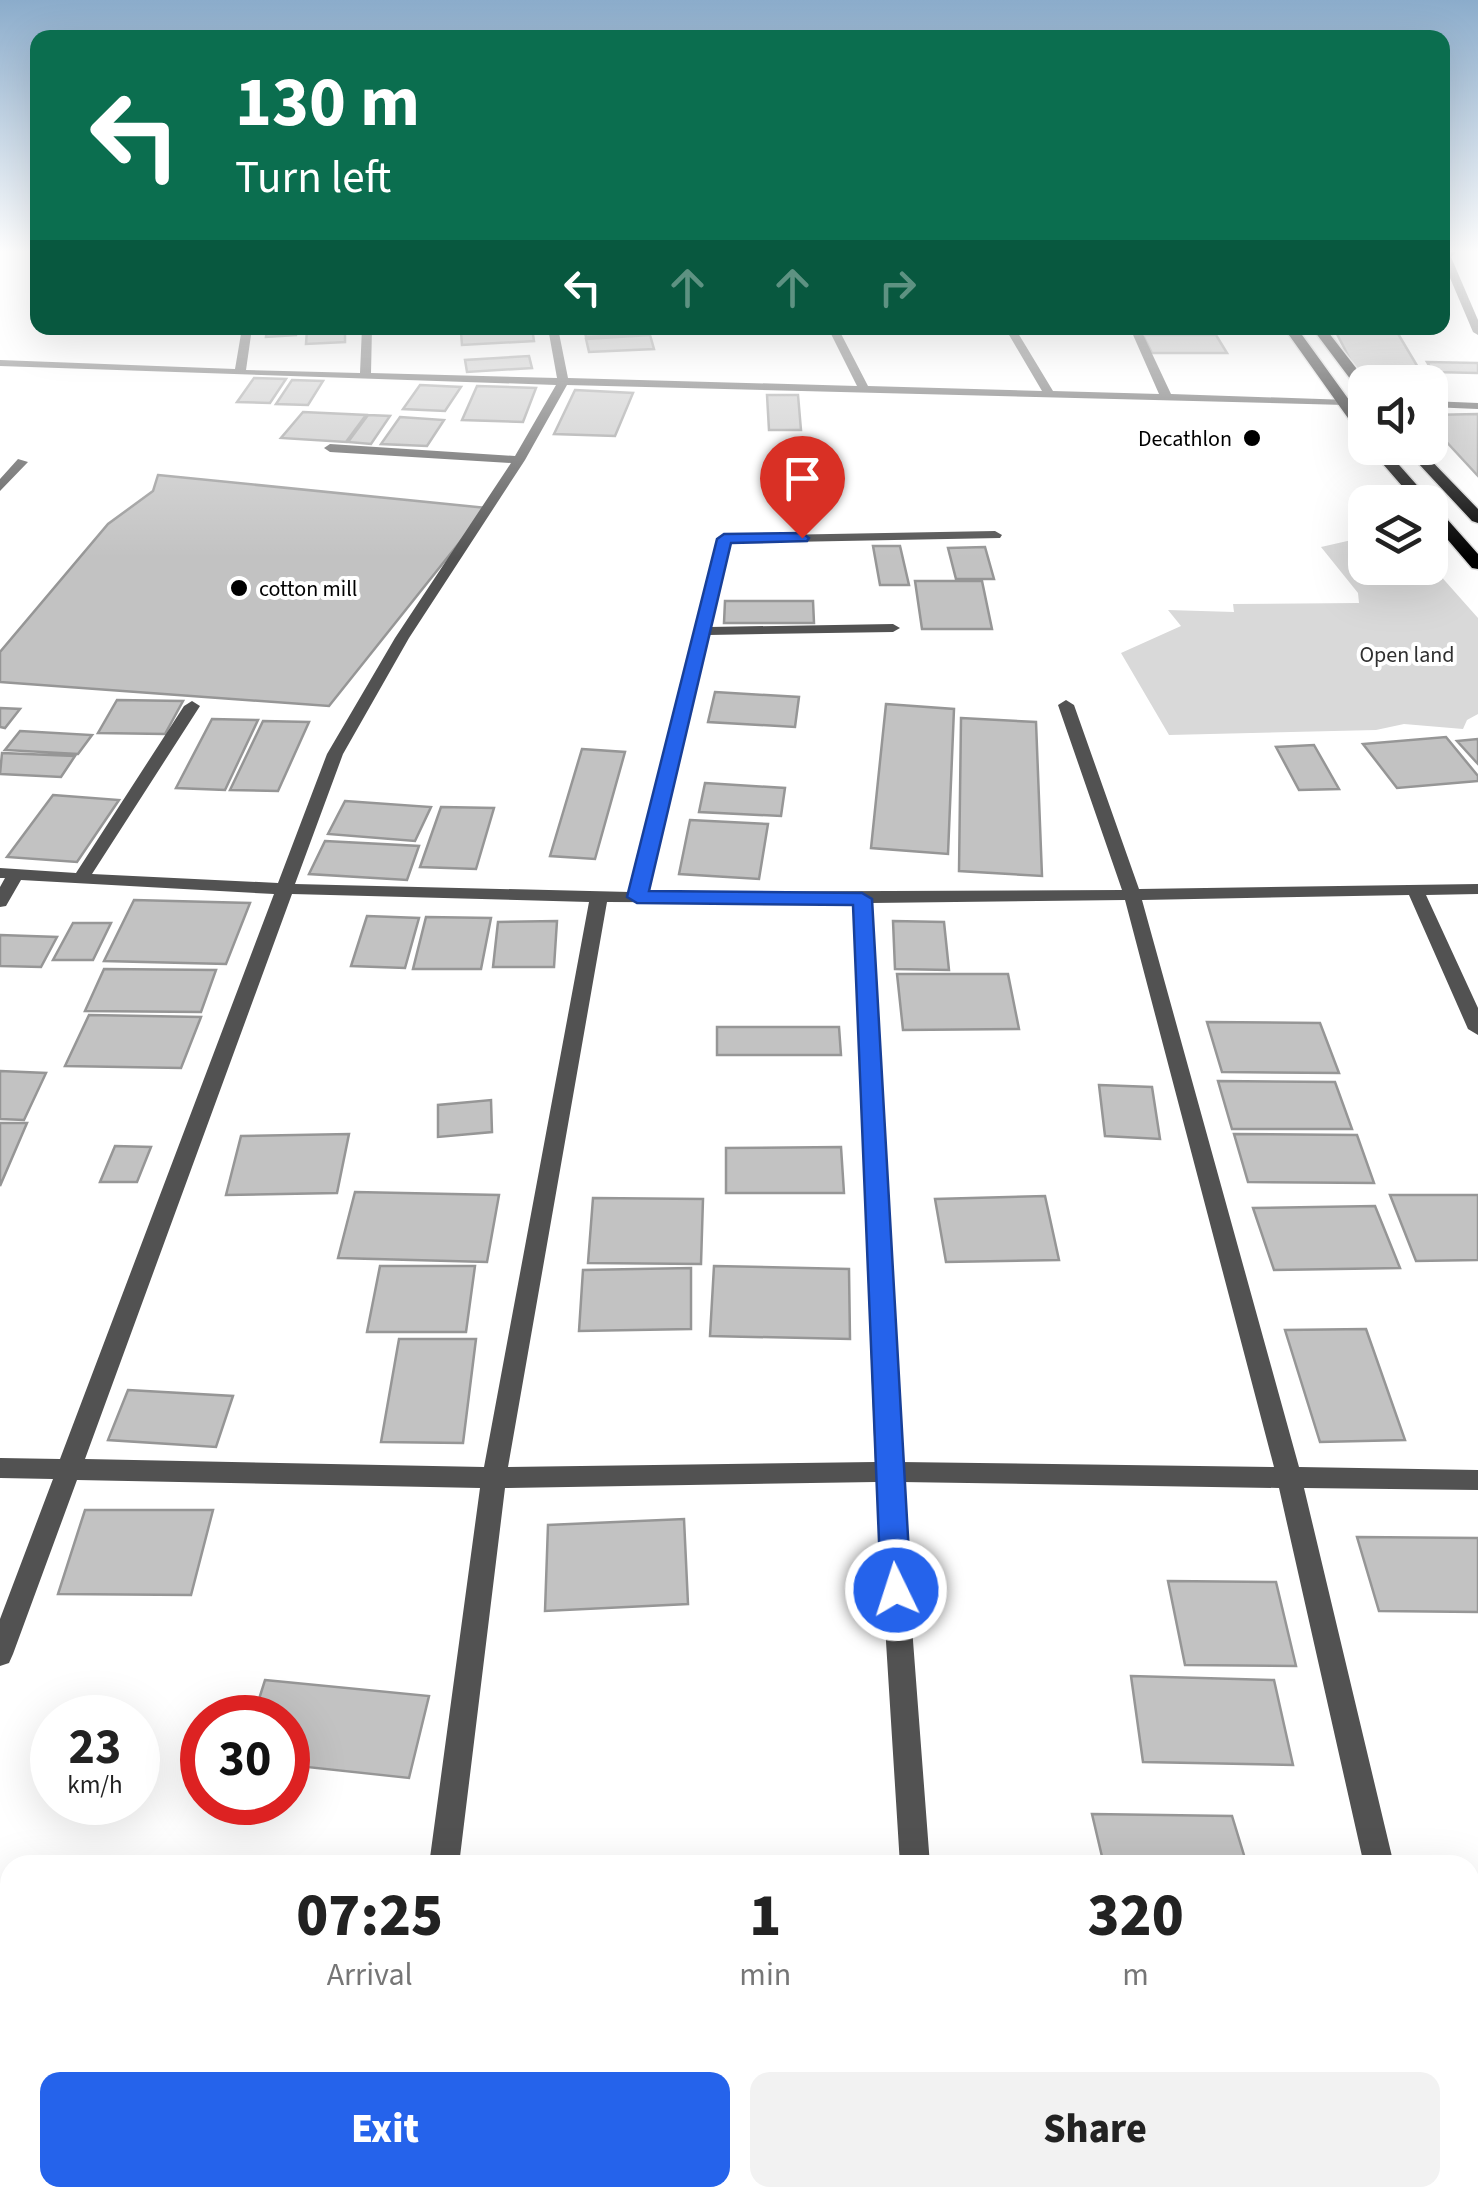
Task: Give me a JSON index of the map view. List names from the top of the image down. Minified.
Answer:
{"parks":["Open land"],"places":["Decathlon","cotton mill"],"page":{"turn":["130 m","Turn left"],"speed":"23 km/h","limit":"30","eta":["07:25","Arrival","1","min","320","m"],"buttons":["Exit","Share"]}}
